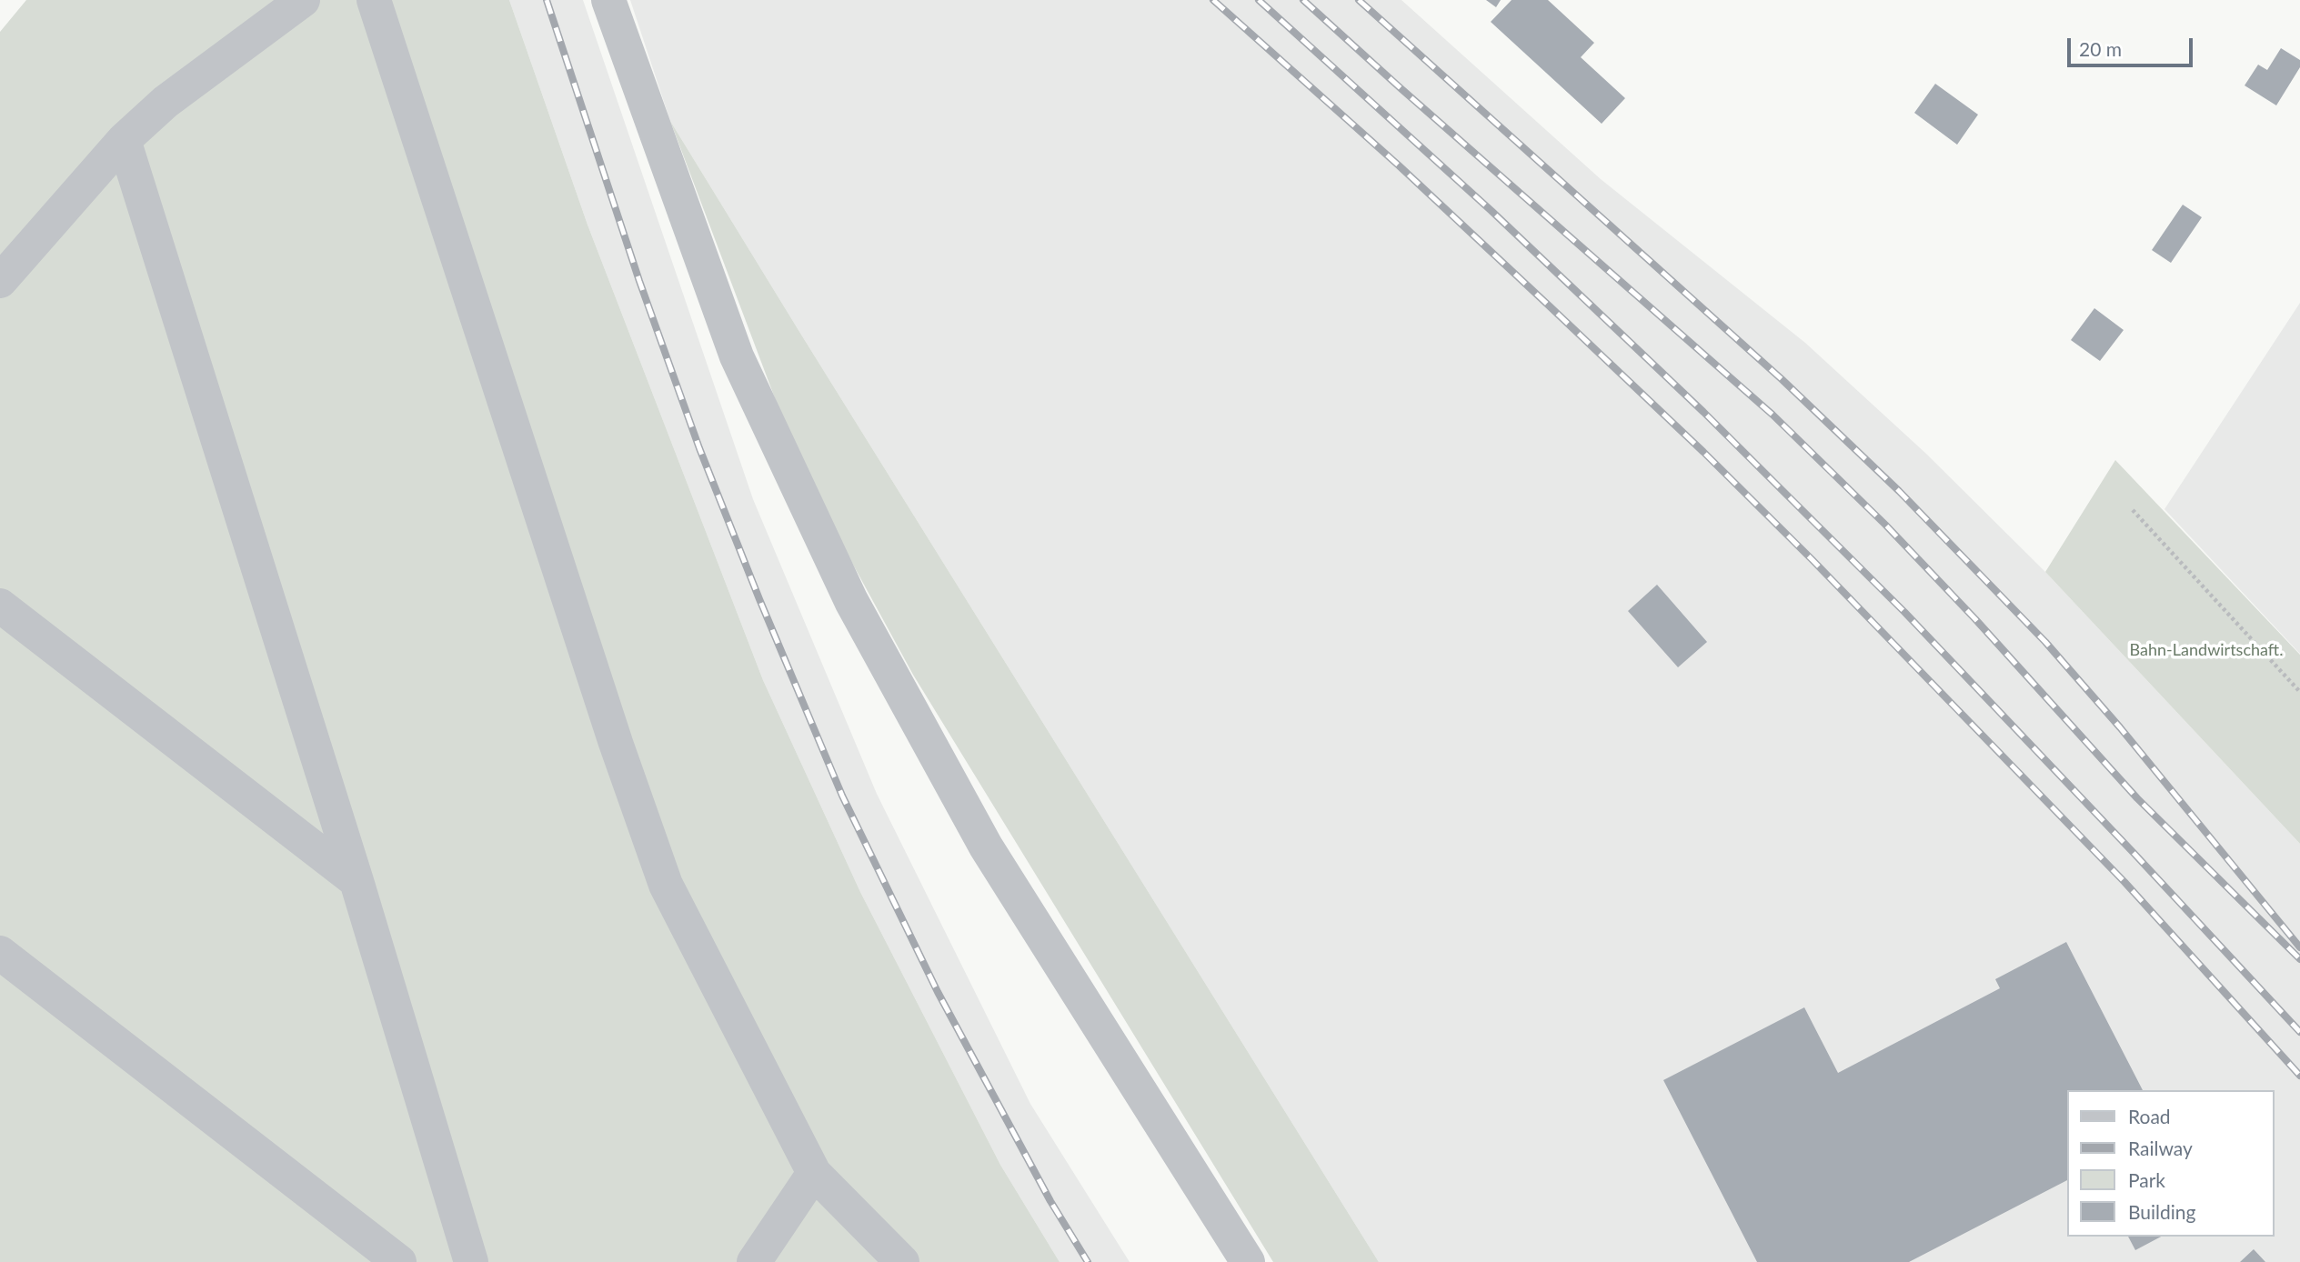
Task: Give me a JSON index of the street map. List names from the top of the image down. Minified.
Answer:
{"parks":["Bahn-Landwirtschaft."],"legend":["Road","Railway","Park","Building"],"scale_bar":"20 m"}
